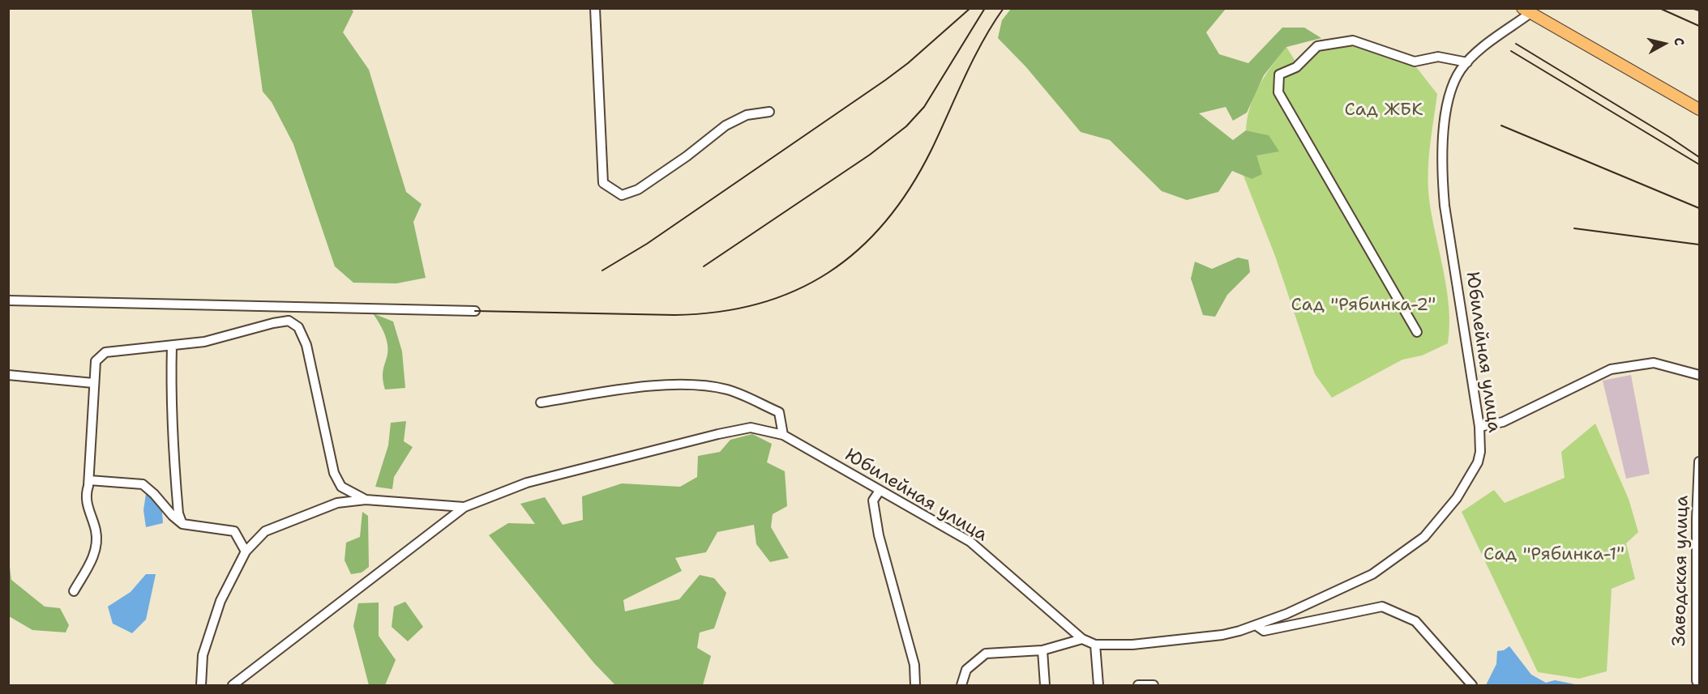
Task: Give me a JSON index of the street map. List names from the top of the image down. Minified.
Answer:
{"streets":{"street":["Юбилейная улица","Заводская улица"]},"parks":["Сад ЖБК","Сад \"Рябинка-2\"","Сад \"Рябинка-1\""],"north":"right"}
